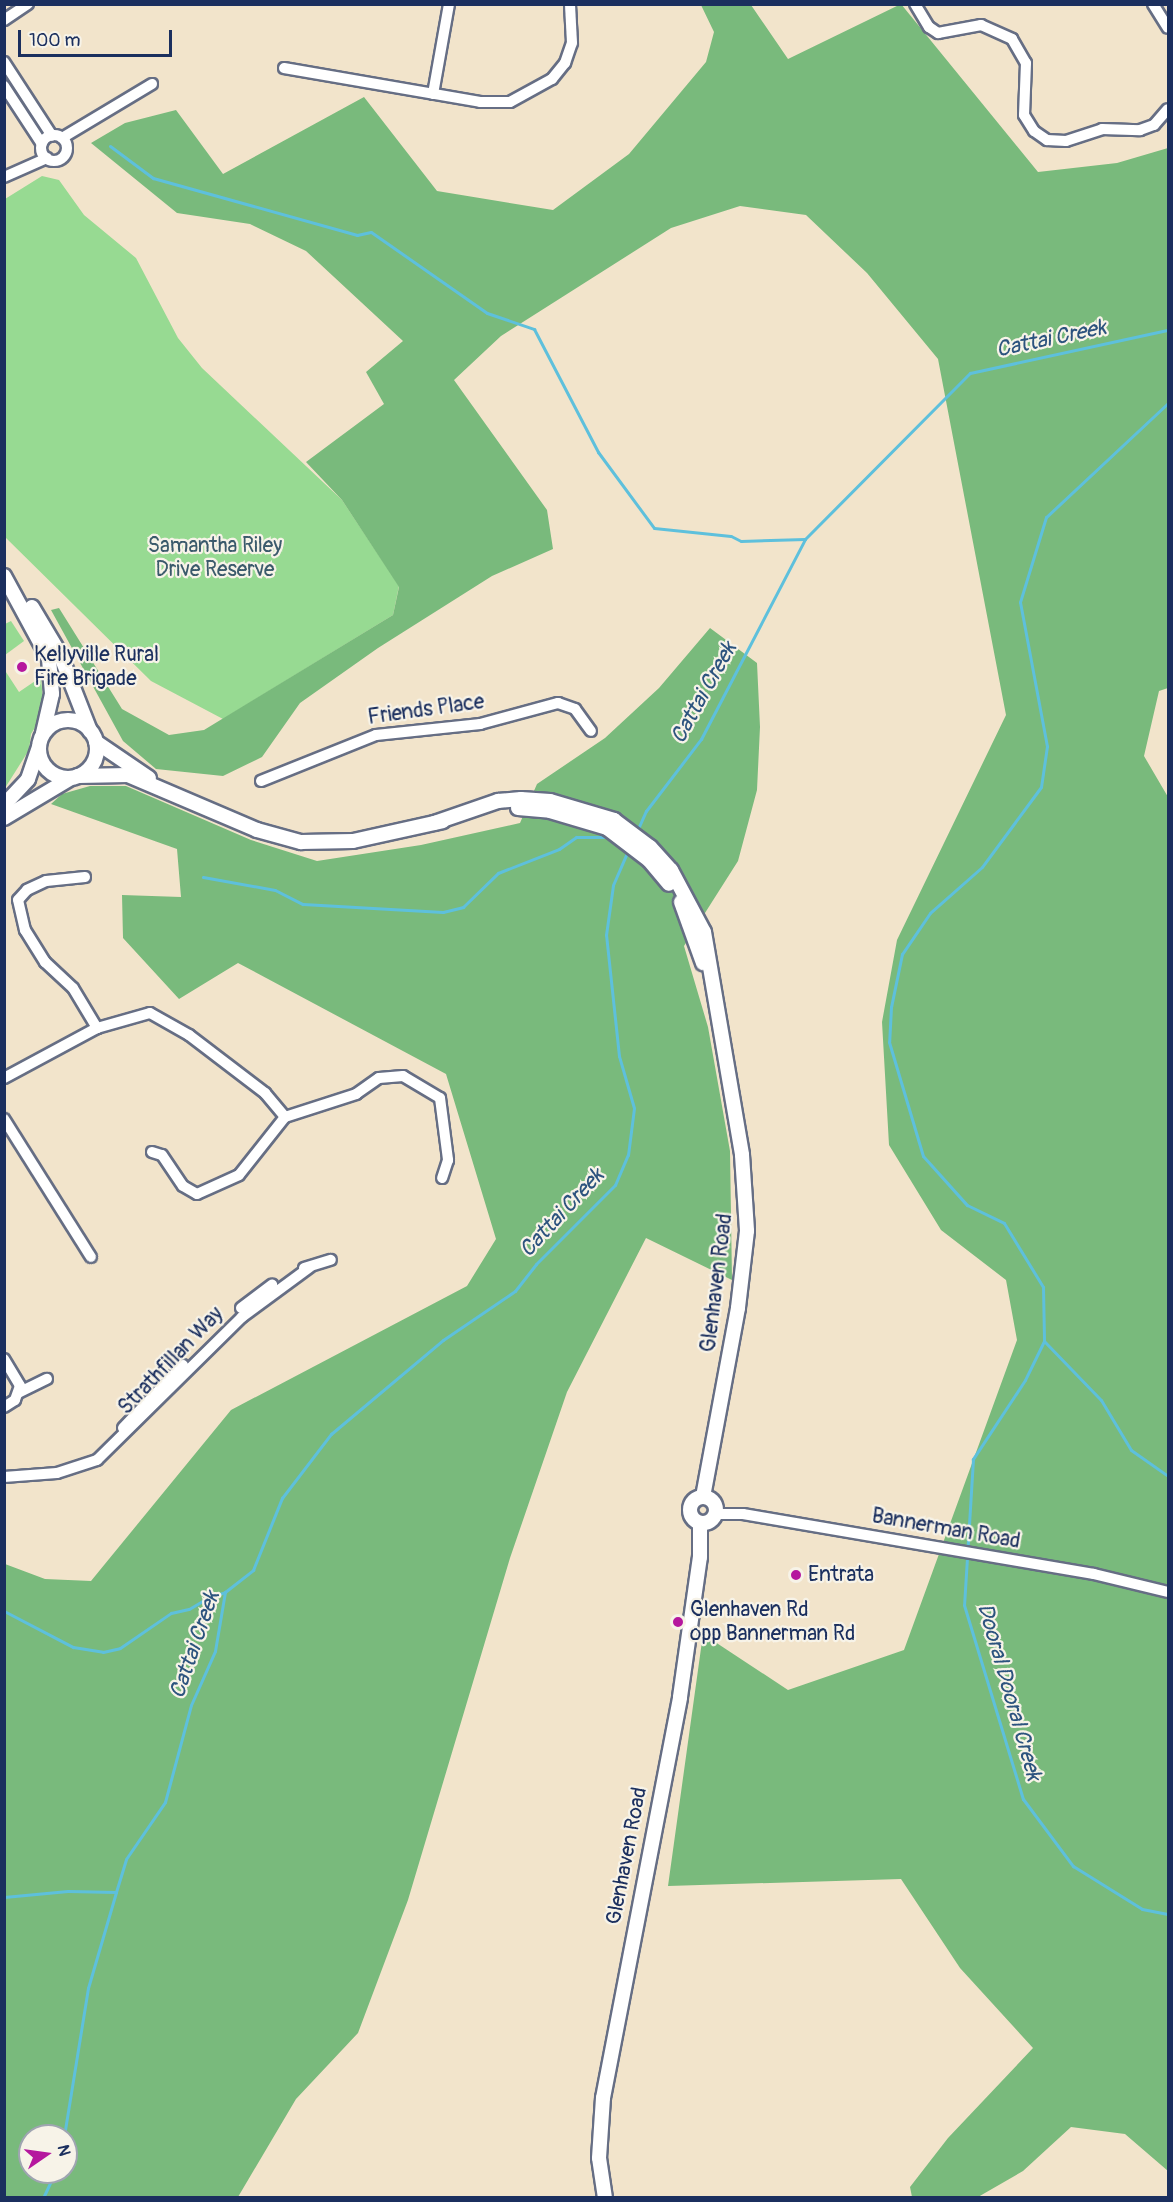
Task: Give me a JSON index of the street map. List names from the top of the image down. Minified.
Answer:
{"streets":{"main road":["Glenhaven Road"],"street":["Friends Place","Strathfillan Way","Bannerman Road"]},"crossings":[["Glenhaven Road","Bannerman Road"]],"water":["Cattai Creek","Dooral Dooral Creek"],"parks":["Samantha Riley Drive Reserve"],"places":["Kellyville Rural Fire Brigade","Entrata","Glenhaven Rd opp Bannerman Rd"],"scale_bar":"100 m","north":"right"}
